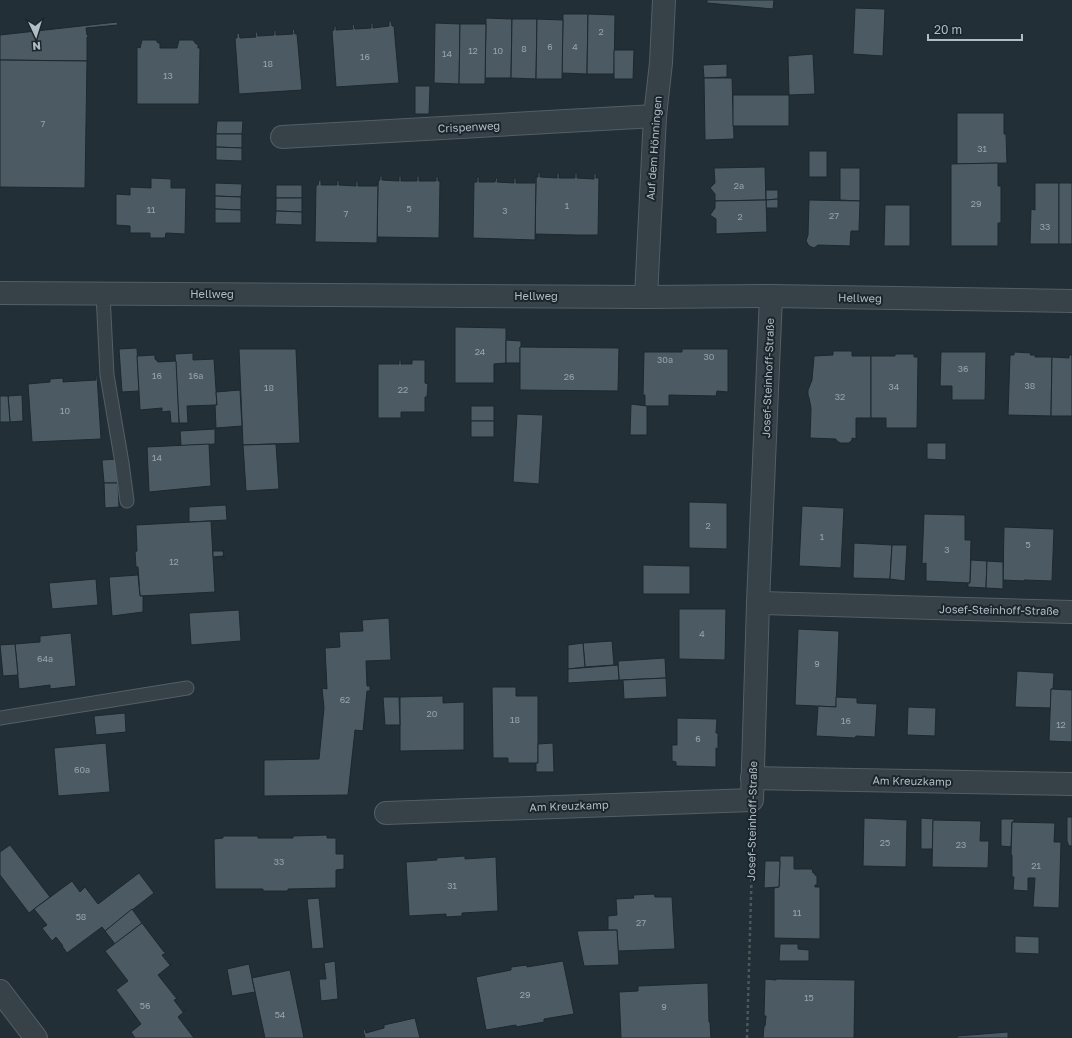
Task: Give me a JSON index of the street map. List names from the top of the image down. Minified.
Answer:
{"streets":{"street":["Crispenweg","Auf dem Hönningen","Hellweg","Josef-Steinhoff-Straße","Am Kreuzkamp"]},"crossings":[["Crispenweg","Auf dem Hönningen"],["Auf dem Hönningen","Hellweg"],["Hellweg","Josef-Steinhoff-Straße"],["Josef-Steinhoff-Straße","Am Kreuzkamp"]],"house_numbers":["2","6","4","8","12","10","14","16","18","13","7","31","2a","29","1","5","11","3","7","27","2","33","24","30","30a","36","16","16a","26","38","34","18","22","32","10","14","2","1","5","3","12","4","64a","9","62","20","18","16","12","6","60a","25","23","33","21","31","11","58","27","29","15","56","9","54"],"scale_bar":"20 m","north":"bottom"}
